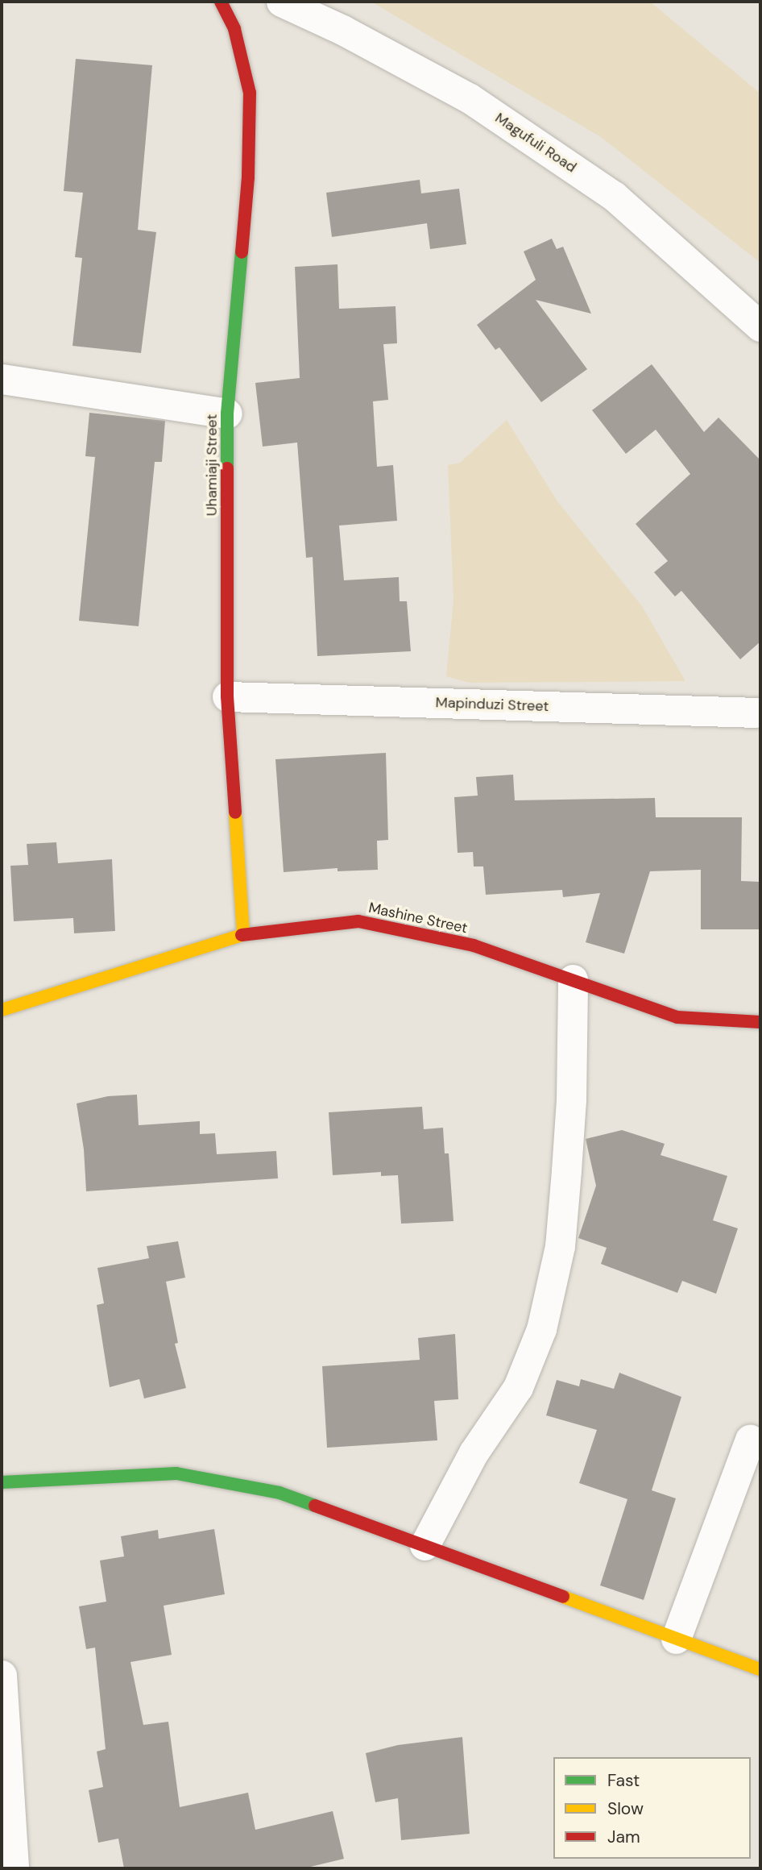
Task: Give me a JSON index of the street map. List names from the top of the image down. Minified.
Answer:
{"streets":{"street":["Magufuli Road","Uhamiaji Street","Mapinduzi Street","Mashine Street"]},"crossings":[["Uhamiaji Street","Mapinduzi Street"],["Uhamiaji Street","Mashine Street"]],"legend":["Fast","Slow","Jam"]}
